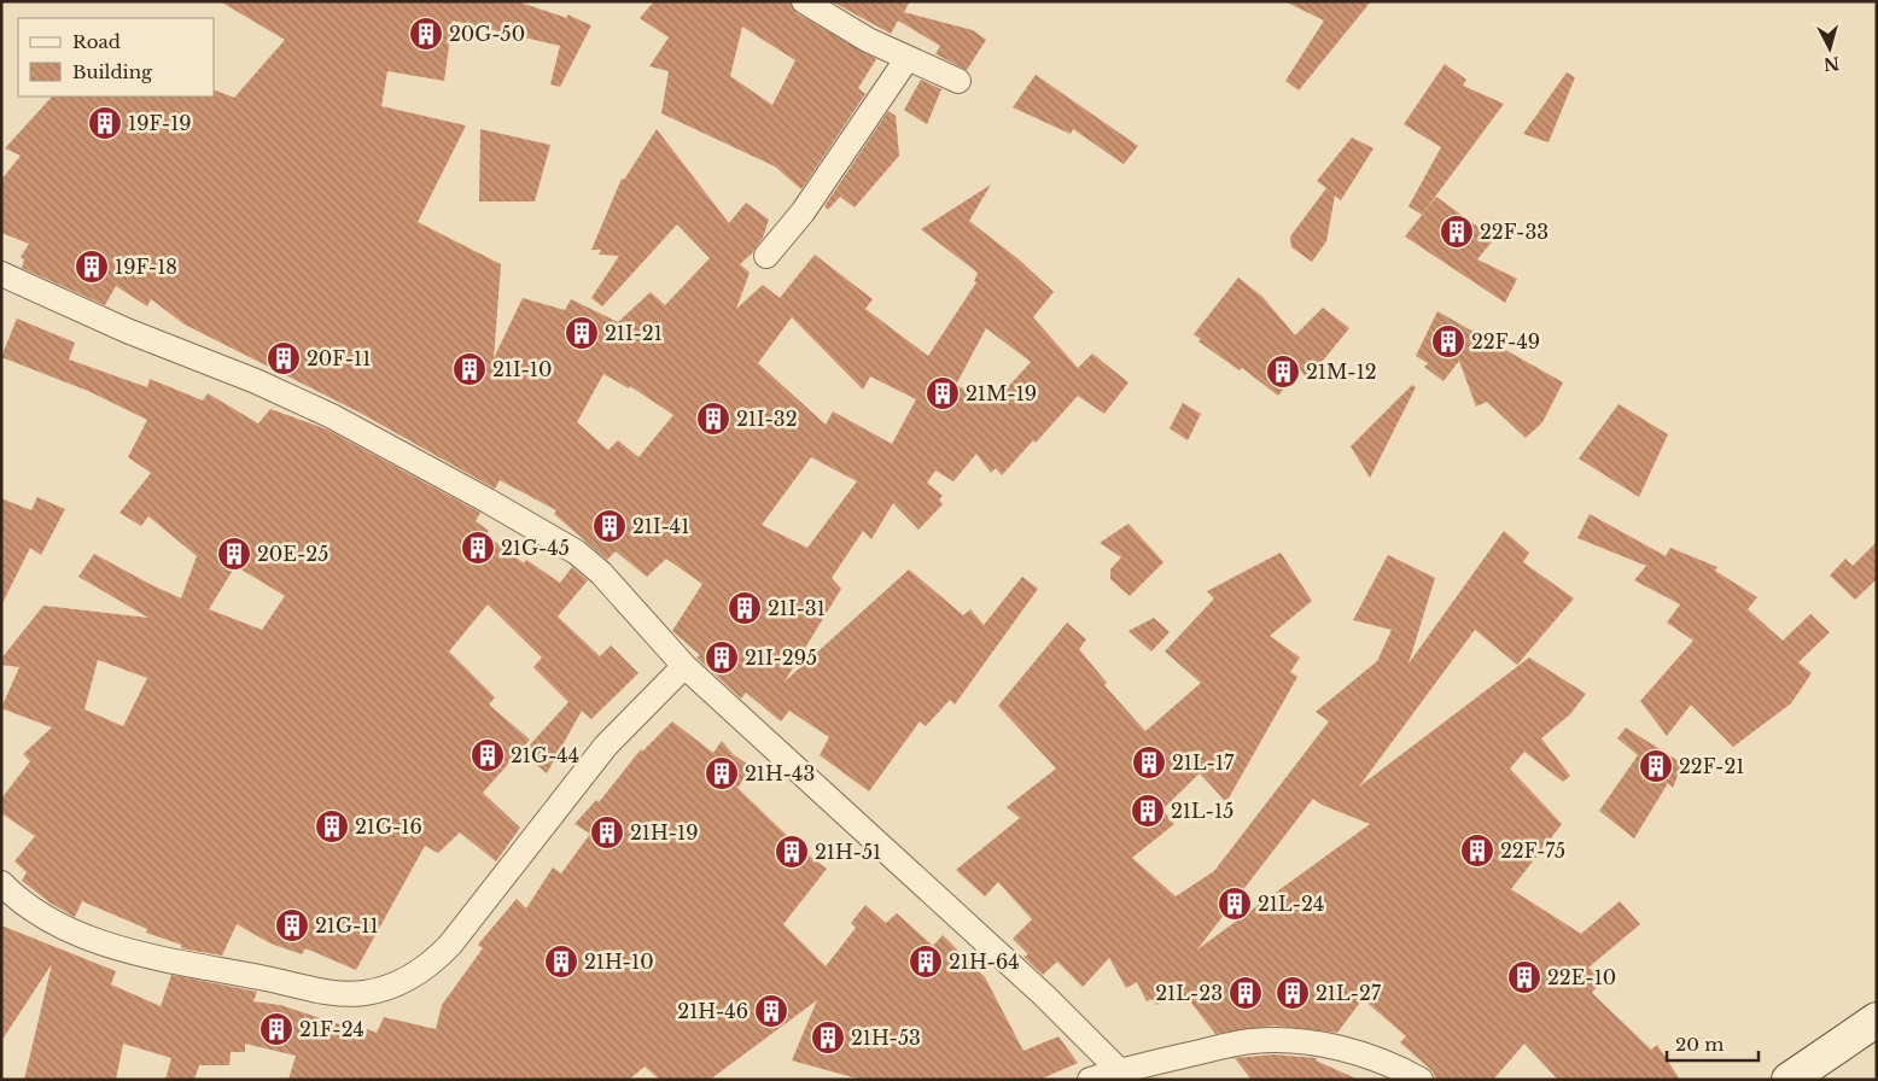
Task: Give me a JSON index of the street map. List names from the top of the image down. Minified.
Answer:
{"places":{"building":["20G-50","19F-19","22F-33","19F-18","21I-21","22F-49","20F-11","21I-10","21M-12","21M-19","21I-32","21I-41","21G-45","20E-25","21I-31","21I-295","21G-44","21L-17","22F-21","21H-43","21L-15","21G-16","21H-19","22F-75","21H-51","21L-24","21G-11","21H-10","21H-64","22E-10","21L-23","21L-27","21H-46","21F-24","21H-53"]},"legend":["Road","Building"],"scale_bar":"20 m","north":"bottom"}
